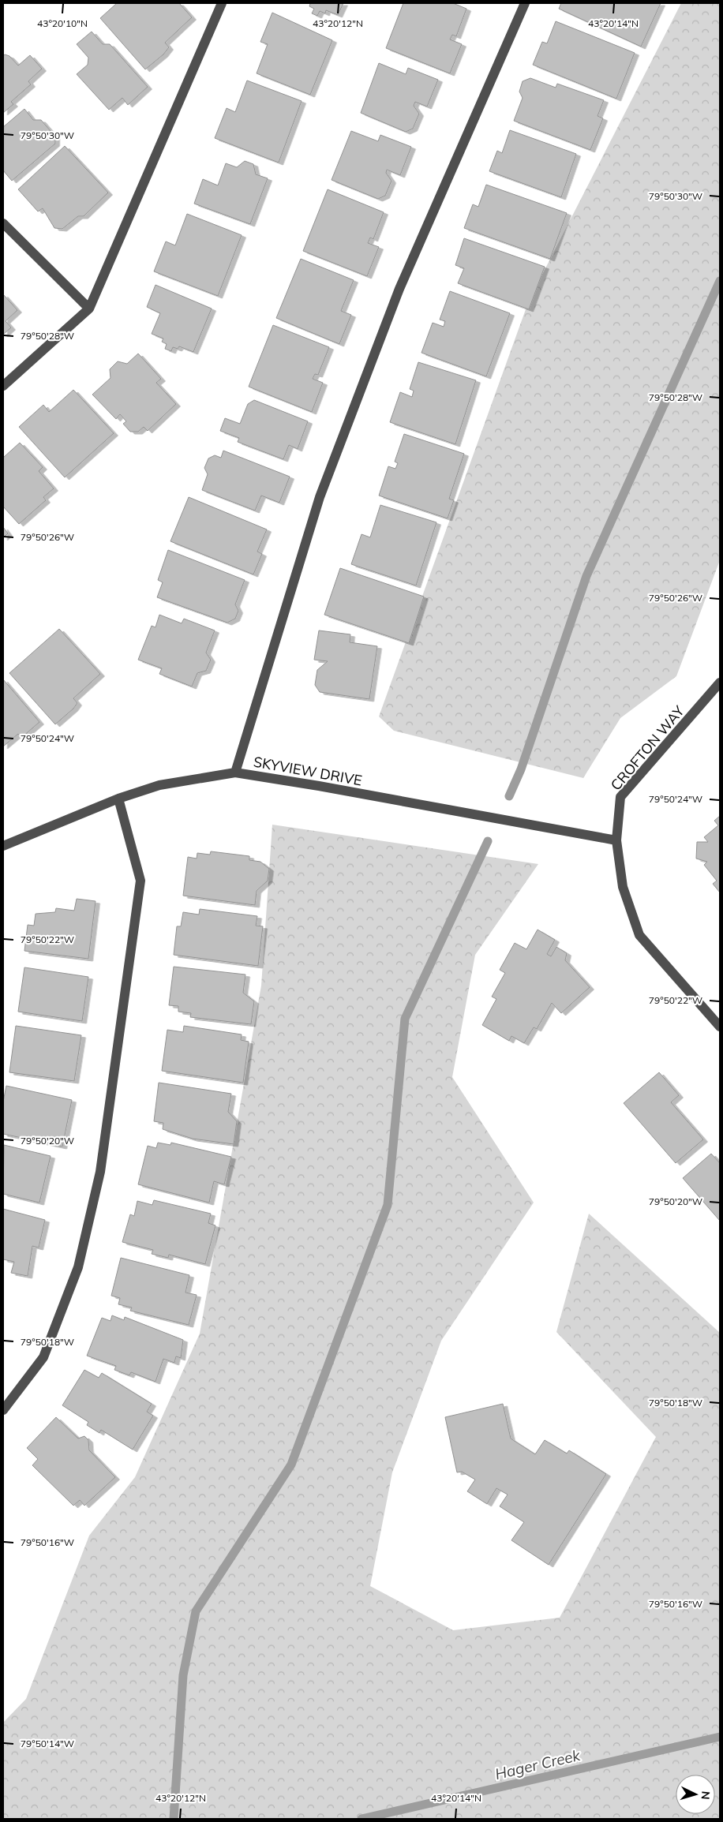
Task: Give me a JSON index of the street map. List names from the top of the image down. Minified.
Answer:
{"streets":{"street":["CROFTON WAY","SKYVIEW DRIVE"]},"crossings":[["CROFTON WAY","SKYVIEW DRIVE"]],"water":["Hager Creek"],"north":"right","coordinates":["43°20'10\"N","43°20'12\"N","43°20'14\"N","79°50'30\"W","79°50'28\"W","79°50'26\"W","79°50'24\"W","79°50'22\"W","79°50'20\"W","79°50'18\"W","79°50'16\"W","79°50'14\"W"]}
